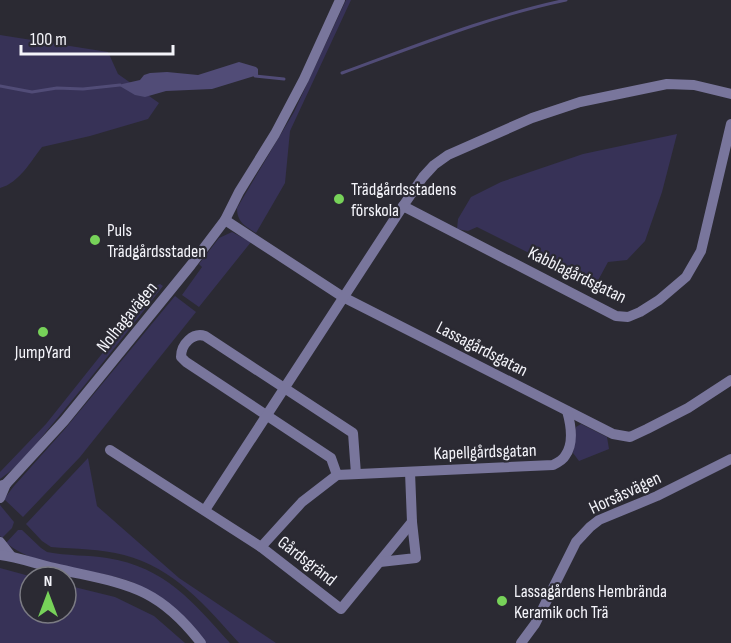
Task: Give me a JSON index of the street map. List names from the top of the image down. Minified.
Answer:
{"streets":{"street":["Kabblagårdsgatan","Nolhagavägen","Lassagårdsgatan","Kapellgårdsgatan","Horsåsvägen","Gårdsgränd"]},"crossings":[["Nolhagavägen","Lassagårdsgatan"],["Lassagårdsgatan","Kapellgårdsgatan"]],"places":["Trädgårdsstadens förskola","Puls Trädgårdsstaden","JumpYard","Lassagårdens Hembrända Keramik och Trä"],"scale_bar":"100 m","north":"top"}
